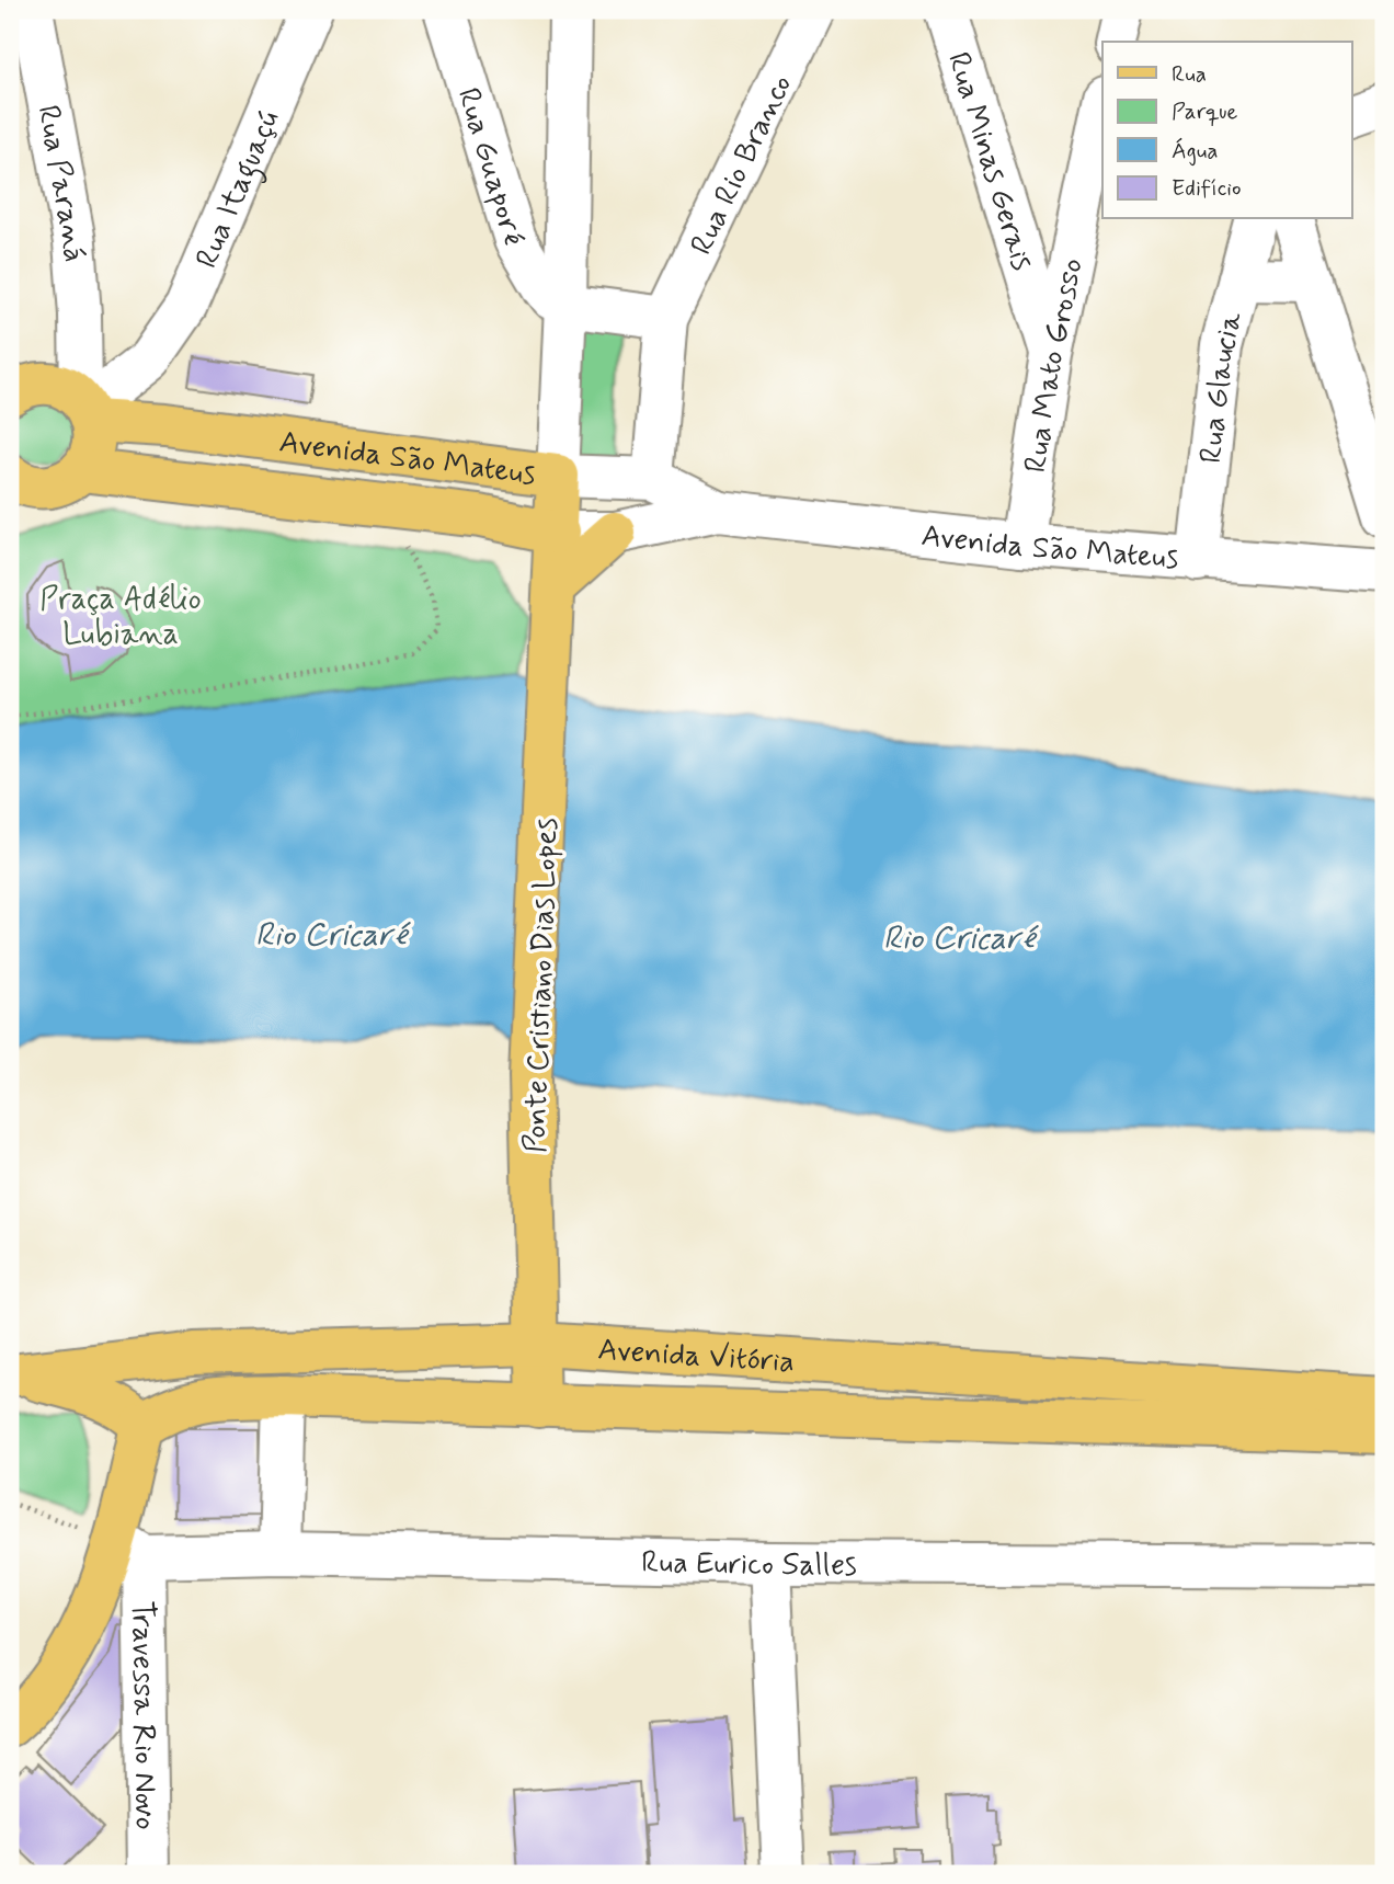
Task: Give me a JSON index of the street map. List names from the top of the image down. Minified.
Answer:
{"streets":{"main road":["Avenida São Mateus","Ponte Cristiano Dias Lopes","Avenida Vitória"],"street":["Rua Minas Gerais","Rua Rio Branco","Rua Guaporé","Rua Paraná","Rua Itaguaçú","Rua Mato Grosso","Rua Glaucia","Rua Eurico Salles","Travessa Rio Novo"]},"crossings":[["Rua Minas Gerais","Rua Mato Grosso"],["Rua Paraná","Rua Itaguaçú"],["Rua Paraná","Avenida São Mateus"],["Rua Itaguaçú","Avenida São Mateus"],["Rua Mato Grosso","Avenida São Mateus"],["Rua Glaucia","Avenida São Mateus"],["Avenida São Mateus","Ponte Cristiano Dias Lopes"],["Ponte Cristiano Dias Lopes","Avenida Vitória"],["Rua Eurico Salles","Travessa Rio Novo"]],"water":["Rio Cricaré"],"parks":["Praça Adélio Lubiana"],"legend":["Rua","Parque","Água","Edifício"]}
